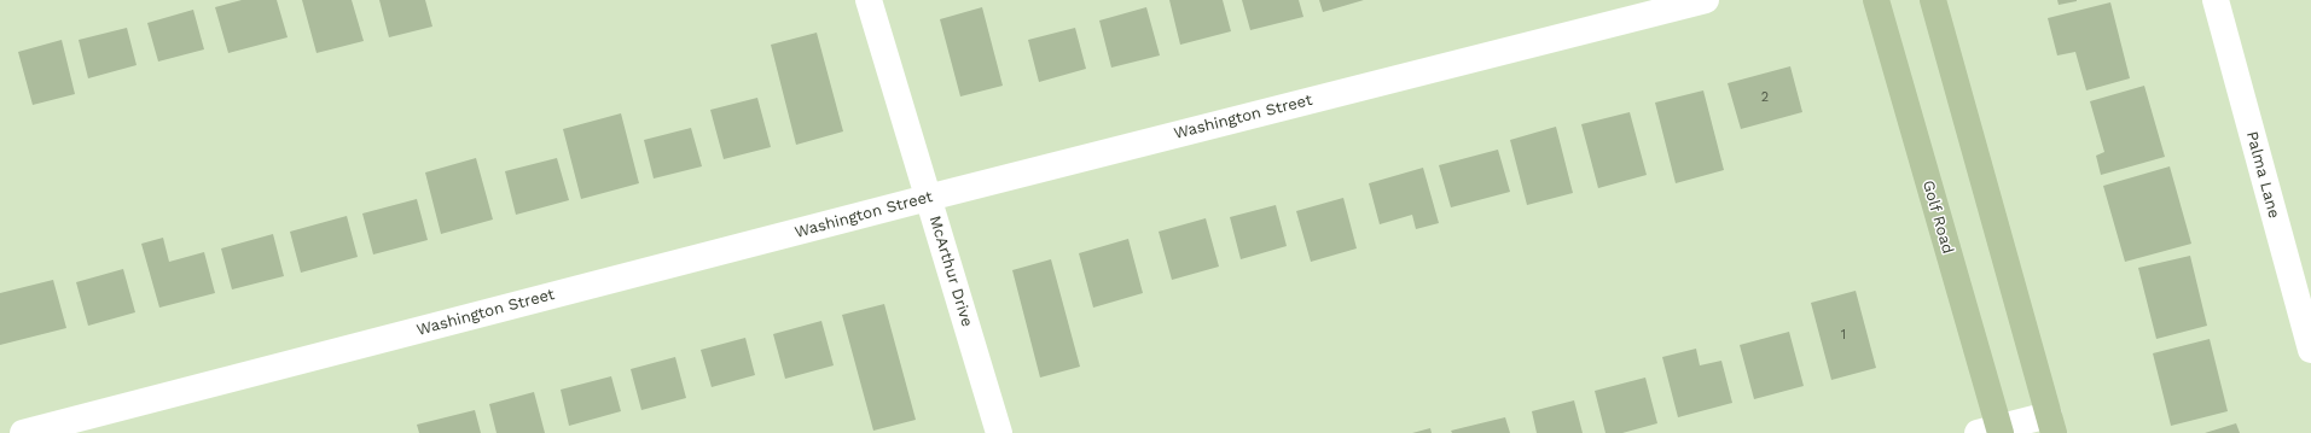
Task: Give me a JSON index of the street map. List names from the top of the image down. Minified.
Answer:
{"streets":{"main road":["Golf Road"],"street":["Washington Street","Palma Lane","McArthur Drive"]},"crossings":[["Washington Street","McArthur Drive"]],"house_numbers":["2","1"]}
